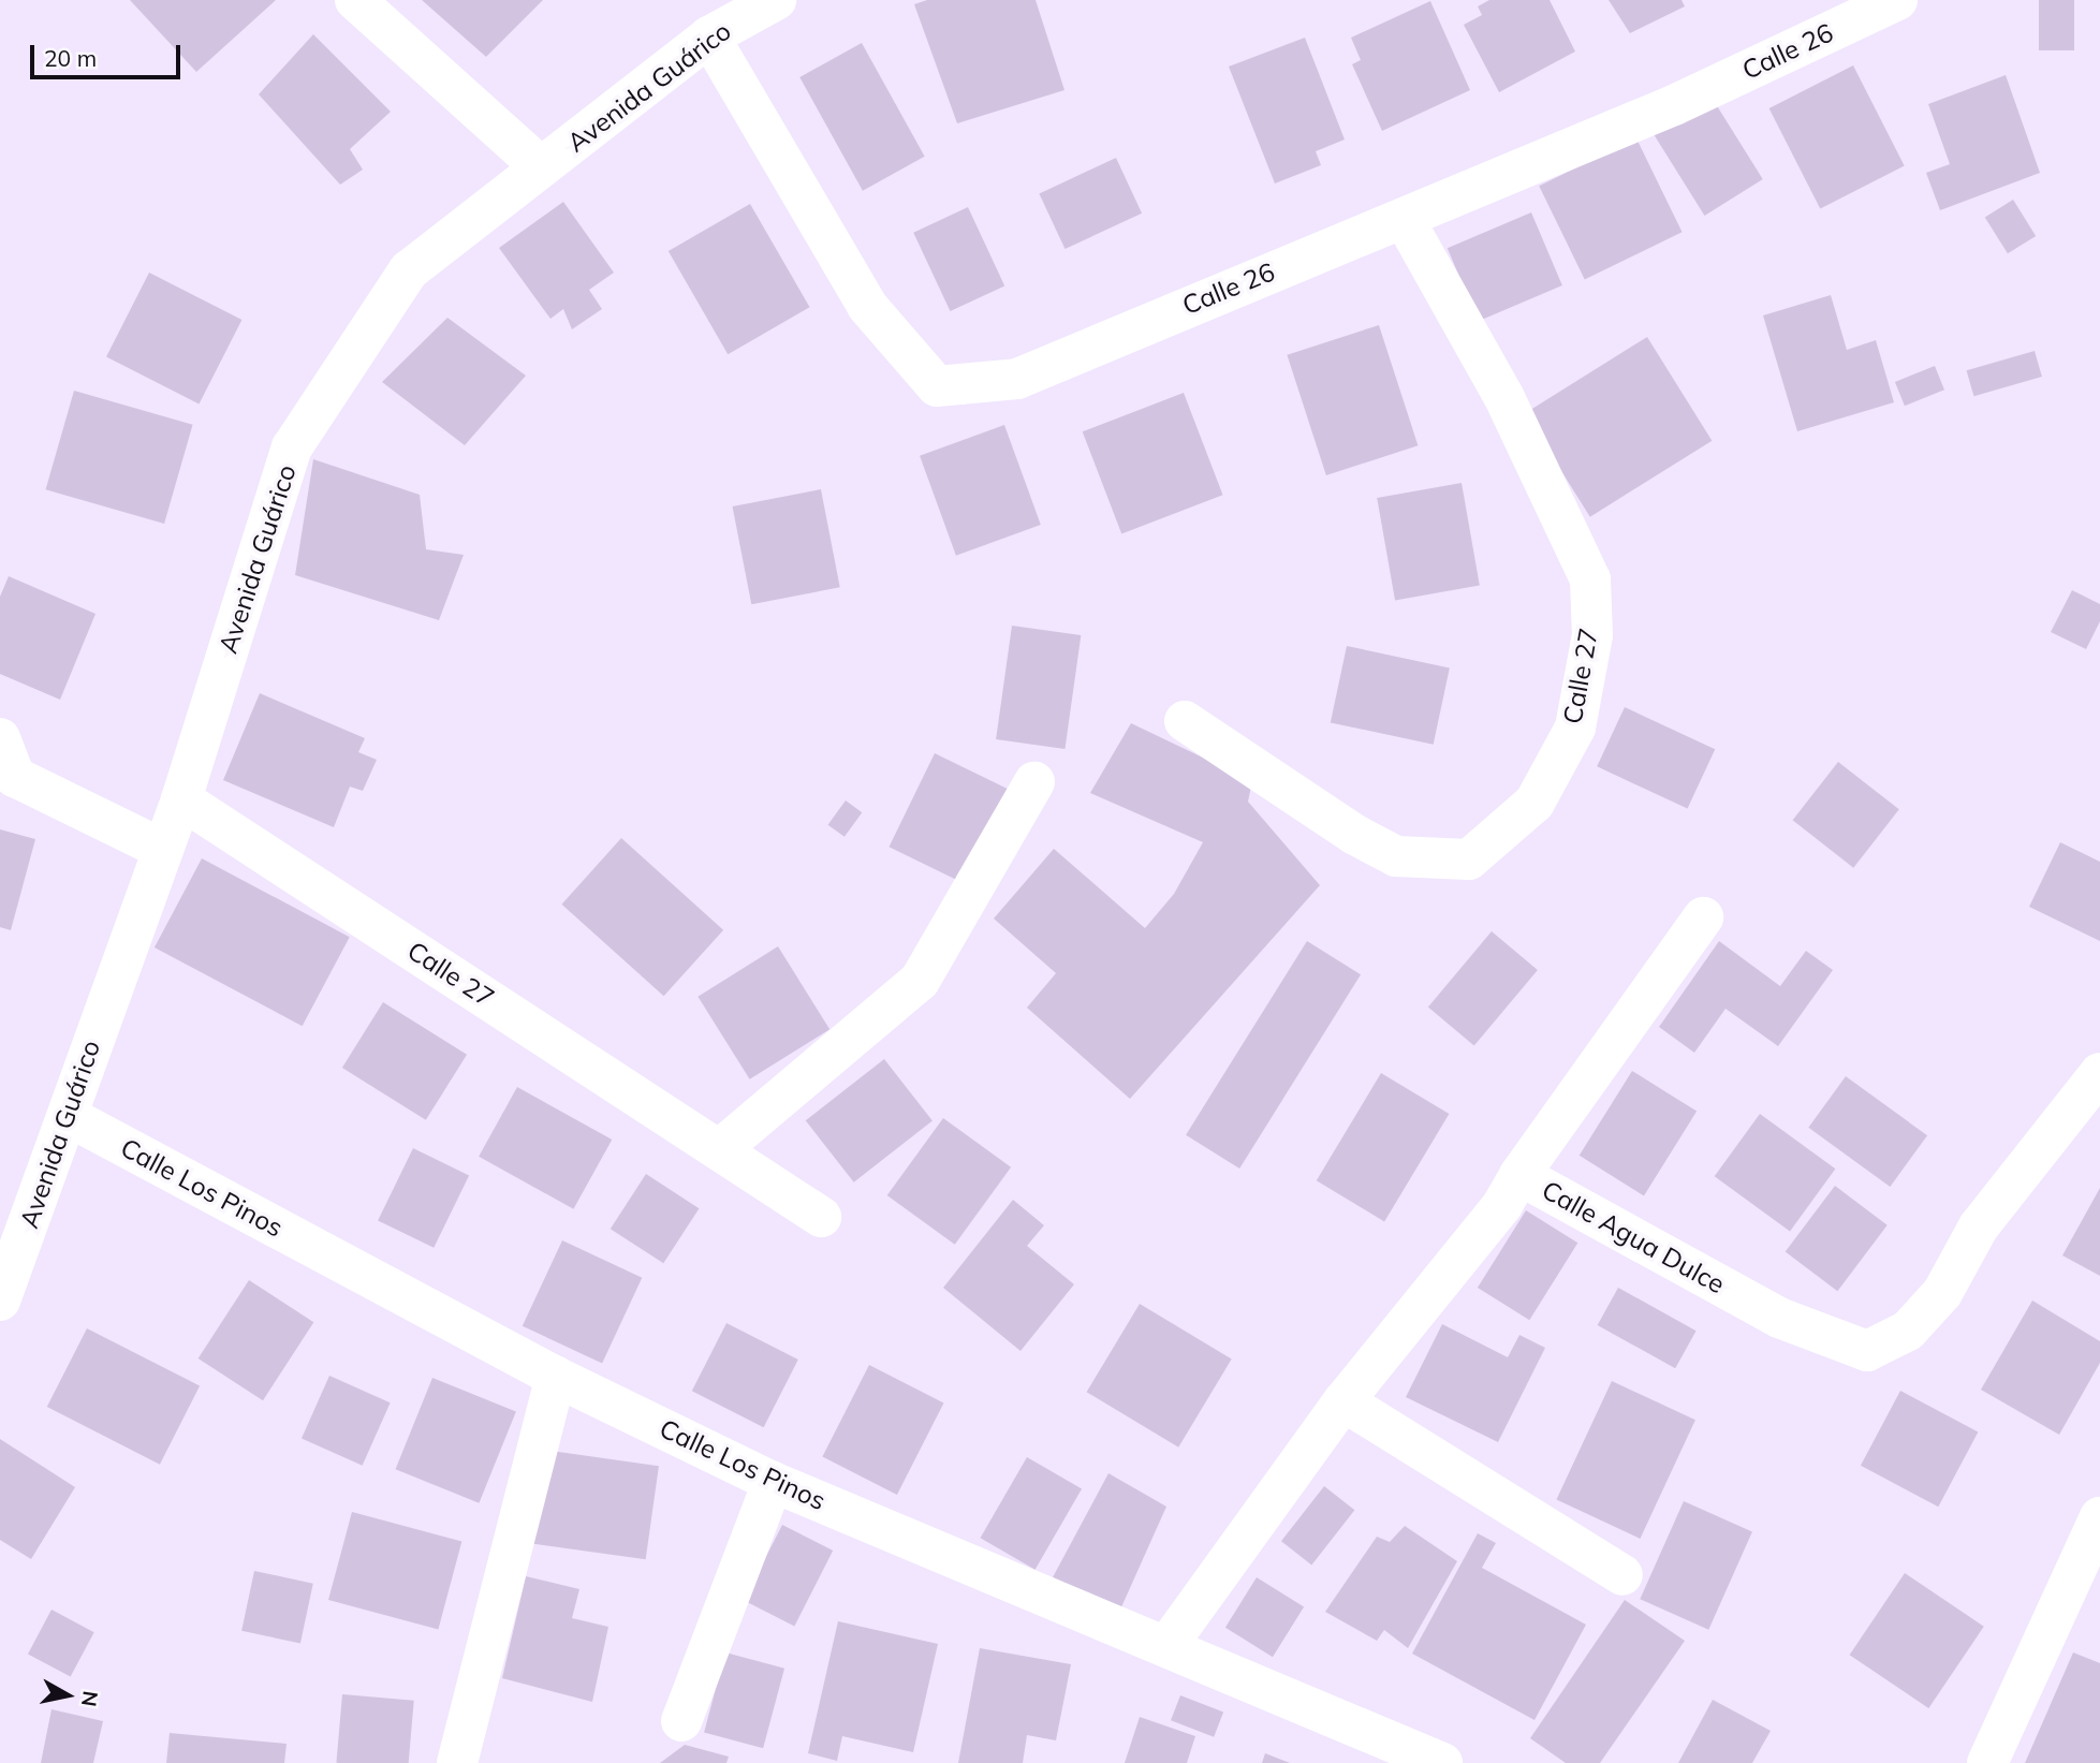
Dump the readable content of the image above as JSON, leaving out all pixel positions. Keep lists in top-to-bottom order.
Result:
{
  "streets": {
    "street": [
      "Calle 26",
      "Avenida Guárico",
      "Calle 27",
      "Calle Los Pinos",
      "Calle Agua Dulce"
    ]
  },
  "crossings": [
    ["Calle 26", "Avenida Guárico"],
    ["Calle 26", "Calle 27"],
    ["Avenida Guárico", "Calle 27"],
    ["Avenida Guárico", "Calle Los Pinos"],
    ["Calle Los Pinos", "Calle Agua Dulce"]
  ],
  "scale_bar": "20 m",
  "north": "right"
}
